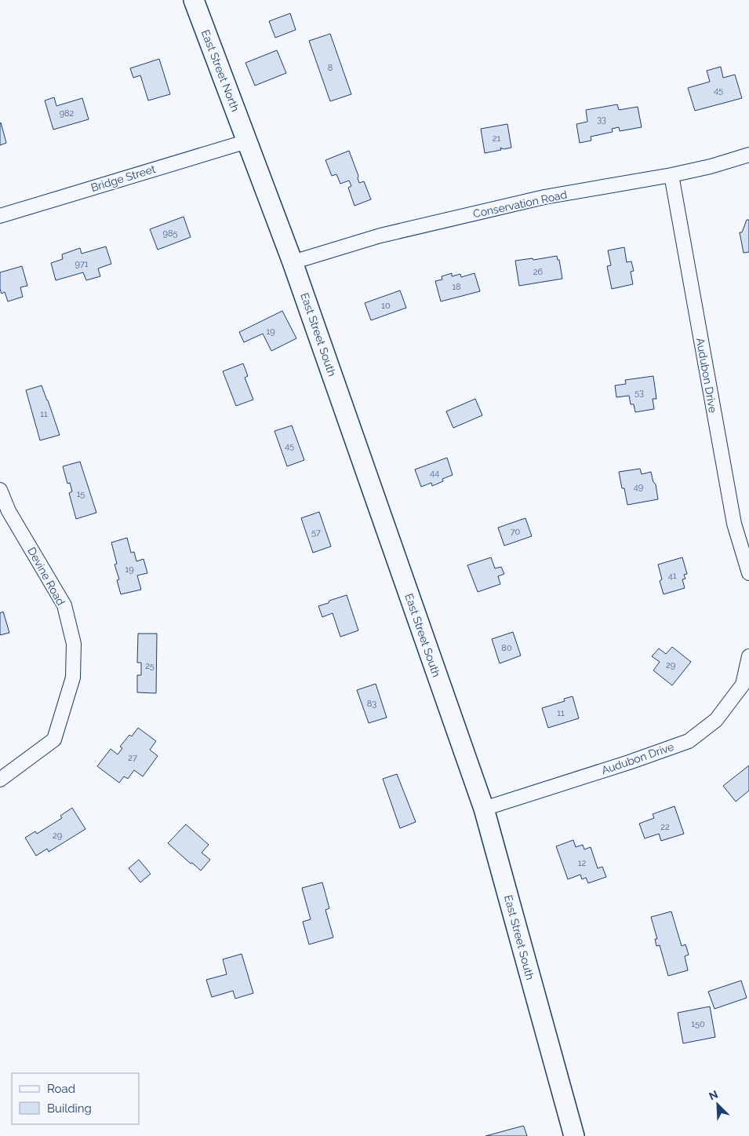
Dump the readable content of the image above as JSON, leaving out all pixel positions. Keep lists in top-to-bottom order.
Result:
{
  "streets": {
    "main road": ["East Street North", "East Street South"],
    "street": [
      "Bridge Street",
      "Conservation Road",
      "Audubon Drive",
      "Devine Road"
    ]
  },
  "crossings": [
    ["East Street North", "Bridge Street"],
    ["East Street North", "East Street South"],
    ["Bridge Street", "East Street South"],
    ["Conservation Road", "East Street South"],
    ["Conservation Road", "Audubon Drive"],
    ["East Street South", "Audubon Drive"]
  ],
  "house_numbers": [
    "8",
    "45",
    "982",
    "33",
    "21",
    "985",
    "971",
    "26",
    "18",
    "10",
    "19",
    "53",
    "11",
    "45",
    "44",
    "49",
    "15",
    "70",
    "57",
    "19",
    "41",
    "80",
    "29",
    "25",
    "83",
    "11",
    "27",
    "22",
    "29",
    "12",
    "150"
  ],
  "legend": ["Road", "Building"],
  "north": "top left"
}
